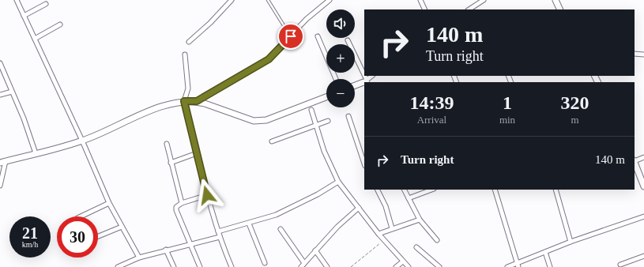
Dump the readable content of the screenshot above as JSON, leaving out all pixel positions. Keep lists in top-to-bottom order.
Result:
{
  "page": {
    "map_buttons": ["+", "−"],
    "turn": ["140 m", "Turn right"],
    "eta": [
      "14:39",
      "Arrival",
      "1",
      "min",
      "320",
      "m"
    ],
    "list": [
      {
        "name": "Turn right",
        "value": "140 m"
      }
    ],
    "speed": "21 km/h",
    "limit": "30"
  }
}
